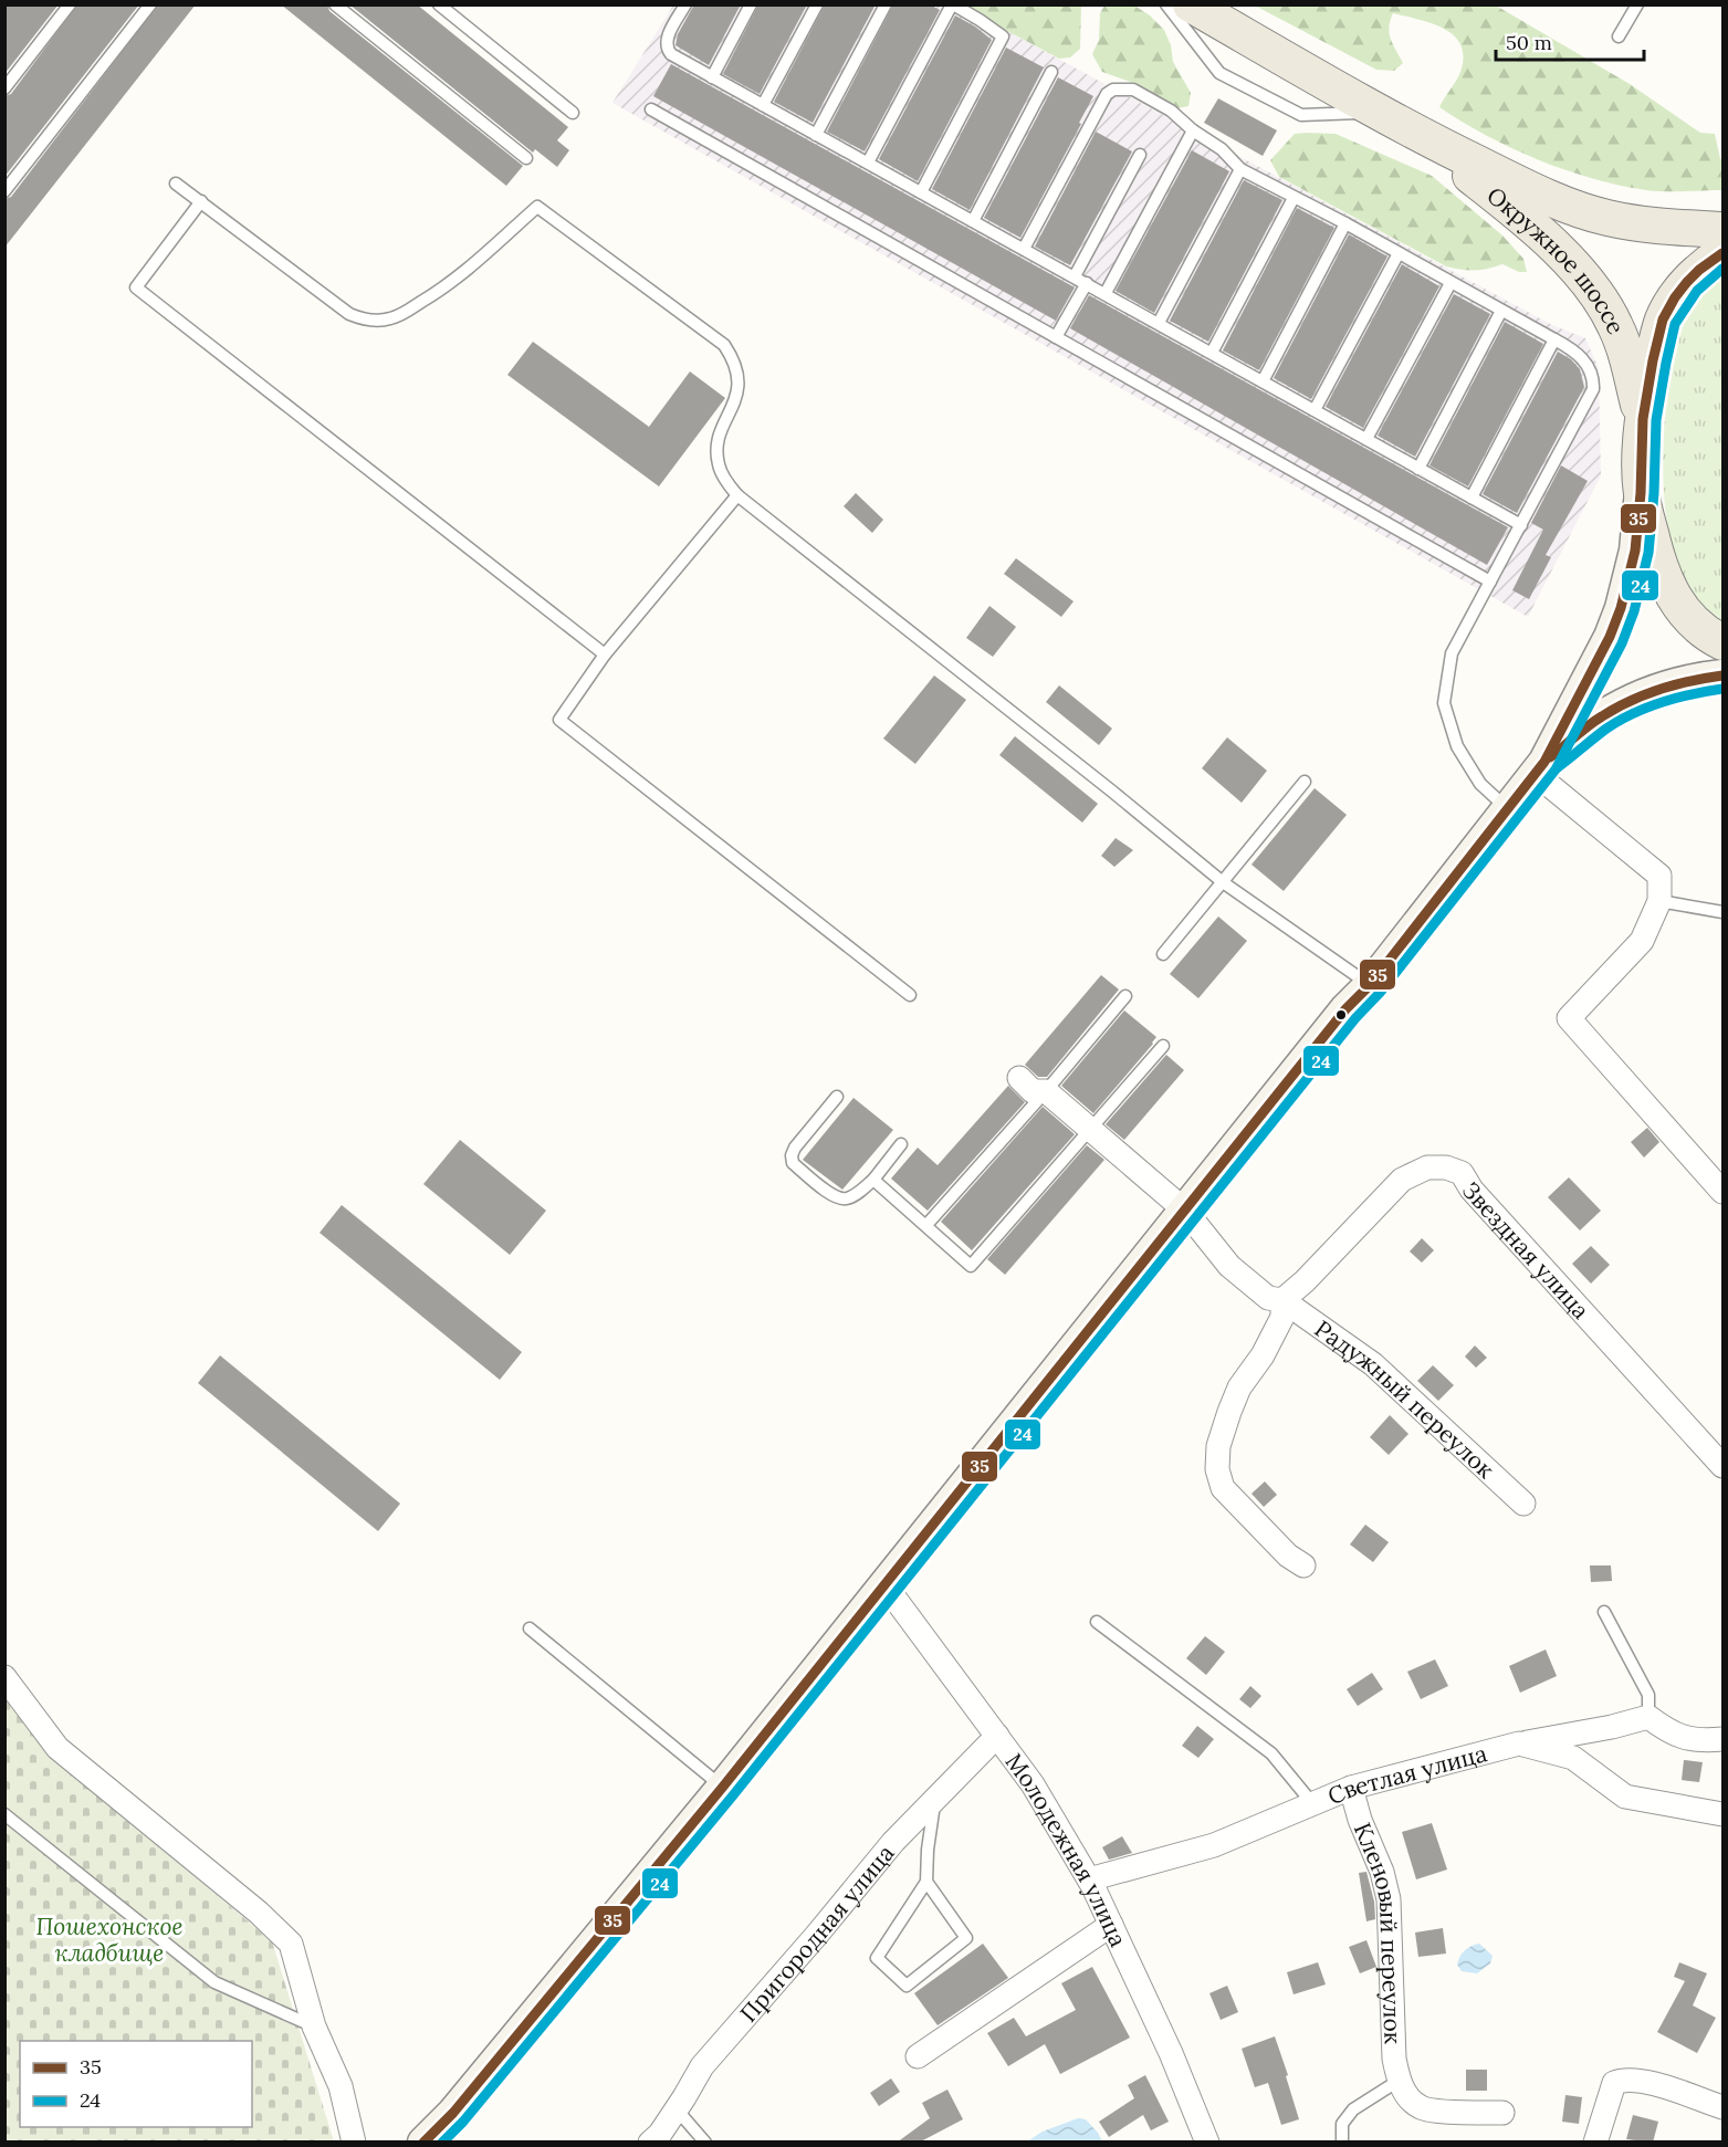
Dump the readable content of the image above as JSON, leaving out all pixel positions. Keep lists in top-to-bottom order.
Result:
{
  "streets": {
    "main road": ["Окружное шоссе"],
    "street": [
      "Звездная улица",
      "Радужный переулок",
      "Светлая улица",
      "Молодежная улица",
      "Пригородная улица",
      "Кленовый переулок"
    ]
  },
  "crossings": [
    ["Звездная улица", "Радужный переулок"],
    ["Светлая улица", "Молодежная улица"],
    ["Светлая улица", "Кленовый переулок"],
    ["Молодежная улица", "Пригородная улица"]
  ],
  "parks": ["Пошехонское кладбище"],
  "lines": ["transit line 35", "transit line 24"],
  "legend": ["35", "24"],
  "scale_bar": "50 m"
}
